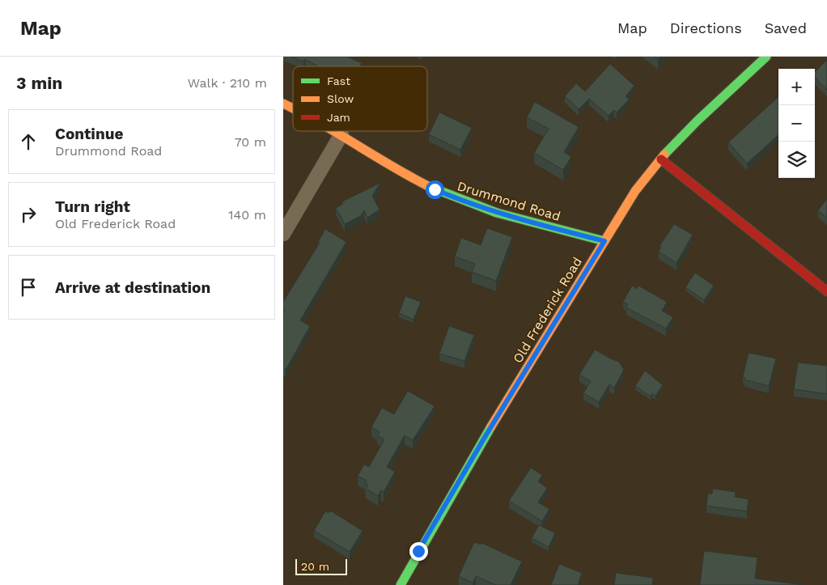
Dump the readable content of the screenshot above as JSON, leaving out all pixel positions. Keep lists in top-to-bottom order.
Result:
{
  "streets": {
    "street": ["Drummond Road", "Old Frederick Road"]
  },
  "crossings": [
    ["Drummond Road", "Old Frederick Road"]
  ],
  "legend": ["Fast", "Slow", "Jam"],
  "scale_bar": "20 m",
  "page": {
    "header": "Map",
    "nav": ["Map", "Directions", "Saved"],
    "heading": ["3 min", "Walk · 210 m"],
    "map_buttons": ["+", "−"],
    "list": [
      ["Continue", "Drummond Road", "70 m"],
      ["Turn right", "Old Frederick Road", "140 m"],
      "Arrive at destination"
    ],
    "scale": "20 m"
  }
}
